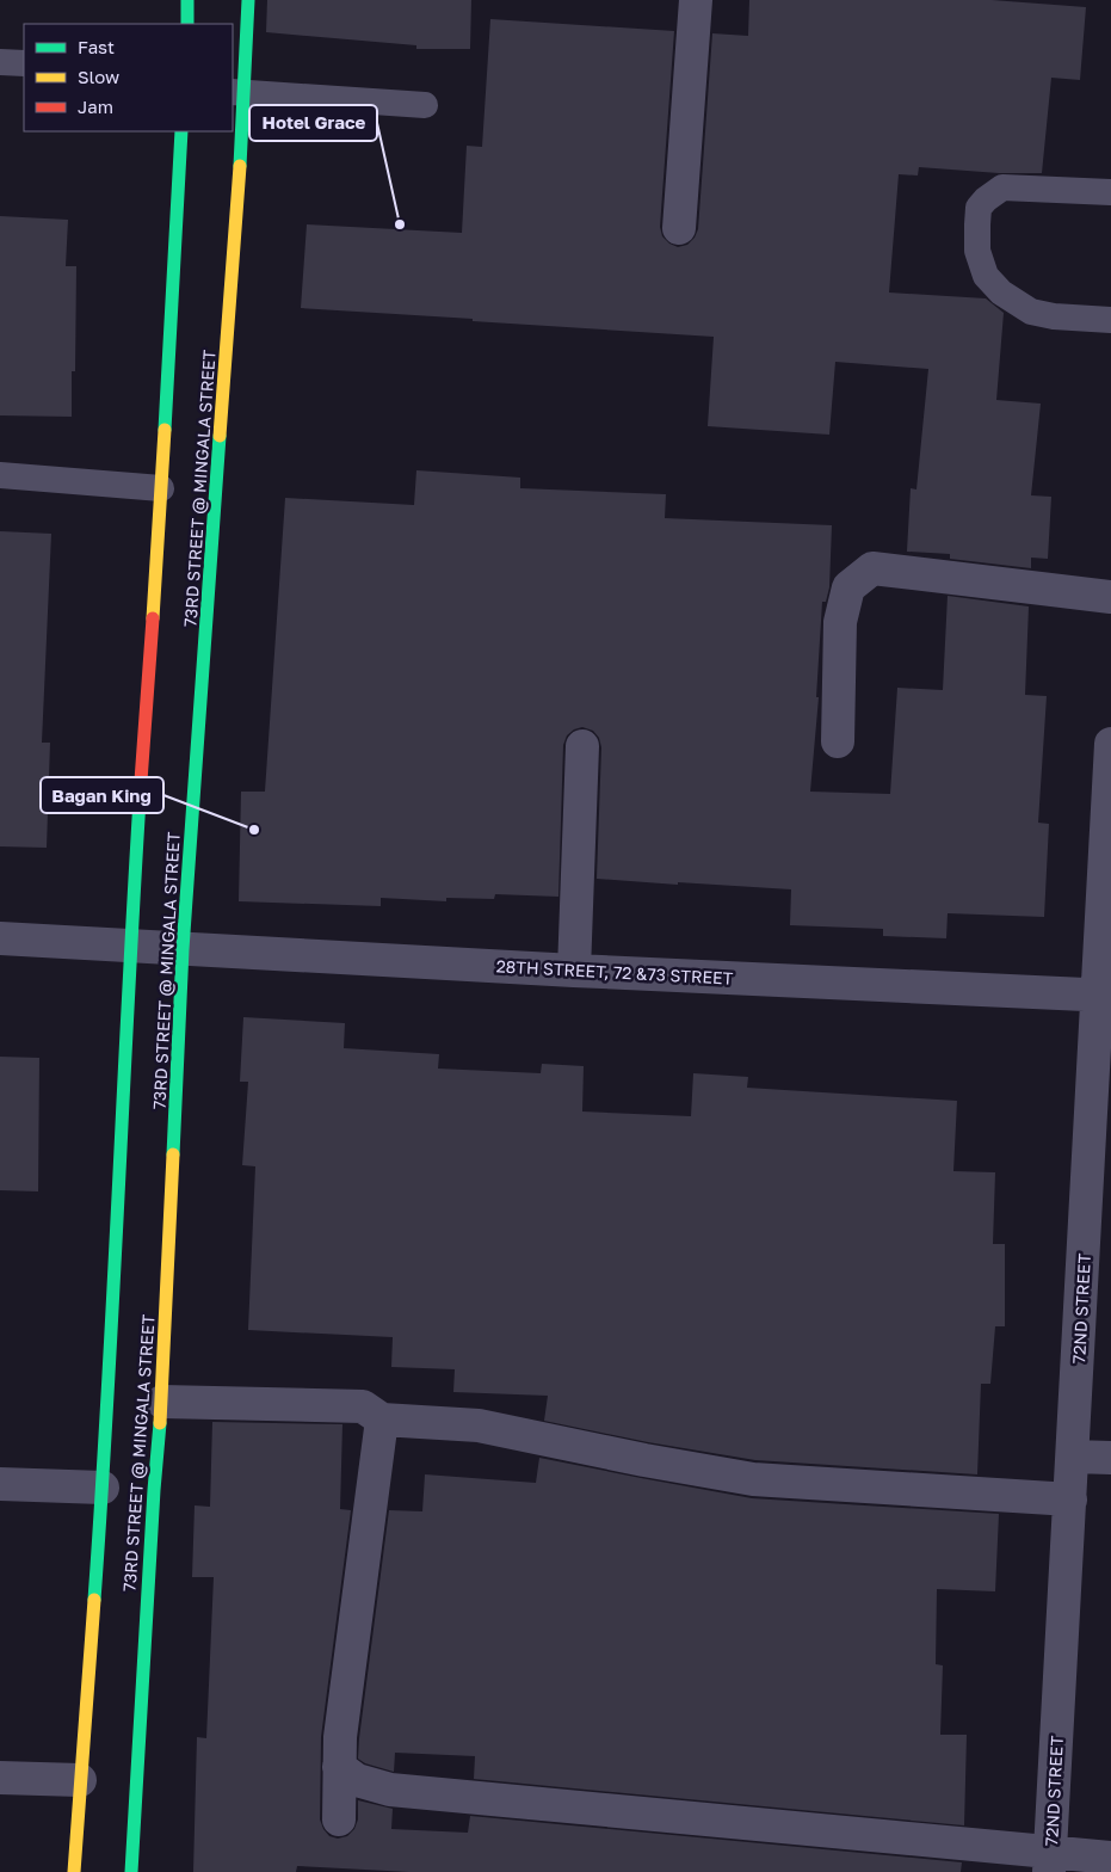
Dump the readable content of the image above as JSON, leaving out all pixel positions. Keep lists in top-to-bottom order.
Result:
{
  "streets": {
    "main road": ["73RD STREET @ MINGALA STREET"],
    "street": ["28TH STREET, 72 &73 STREET", "72ND STREET"]
  },
  "crossings": [
    ["73RD STREET @ MINGALA STREET", "28TH STREET, 72 &73 STREET"],
    ["28TH STREET, 72 &73 STREET", "72ND STREET"]
  ],
  "places": ["Hotel Grace", "Bagan King"],
  "legend": ["Fast", "Slow", "Jam"]
}
